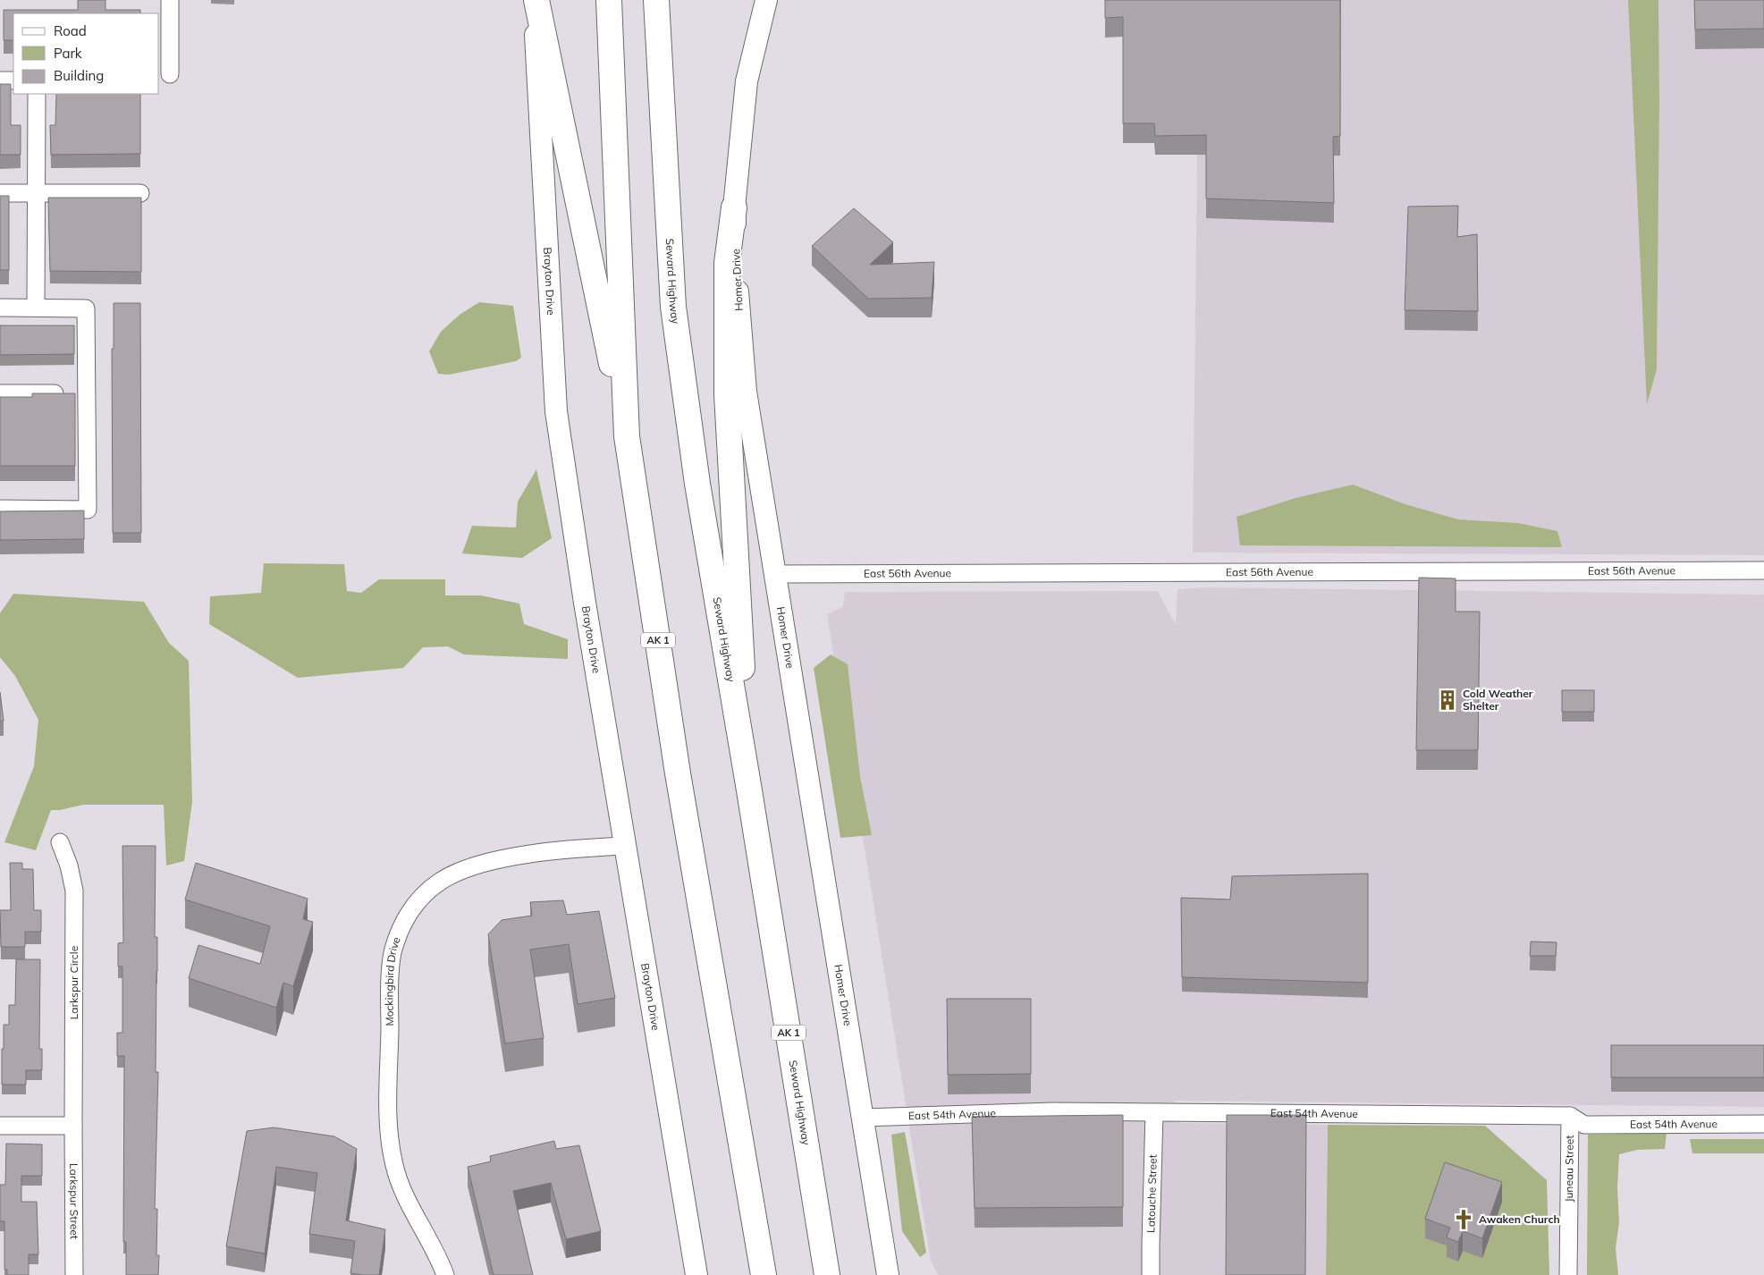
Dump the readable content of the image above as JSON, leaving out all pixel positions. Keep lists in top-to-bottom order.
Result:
{
  "streets": {
    "highway": ["Seward Highway", "AK 1"],
    "main road": ["Homer Drive", "Brayton Drive"],
    "street": [
      "East 56th Avenue",
      "Mockingbird Drive",
      "Larkspur Circle",
      "East 54th Avenue",
      "Juneau Street",
      "Latouche Street",
      "Larkspur Street"
    ]
  },
  "crossings": [
    ["Homer Drive", "East 56th Avenue"],
    ["Homer Drive", "East 54th Avenue"],
    ["Brayton Drive", "Mockingbird Drive"],
    ["Larkspur Circle", "Larkspur Street"],
    ["East 54th Avenue", "Juneau Street"],
    ["East 54th Avenue", "Latouche Street"]
  ],
  "places": {
    "building": ["Cold Weather Shelter"],
    "church": ["Awaken Church"]
  },
  "legend": ["Road", "Park", "Building"]
}
